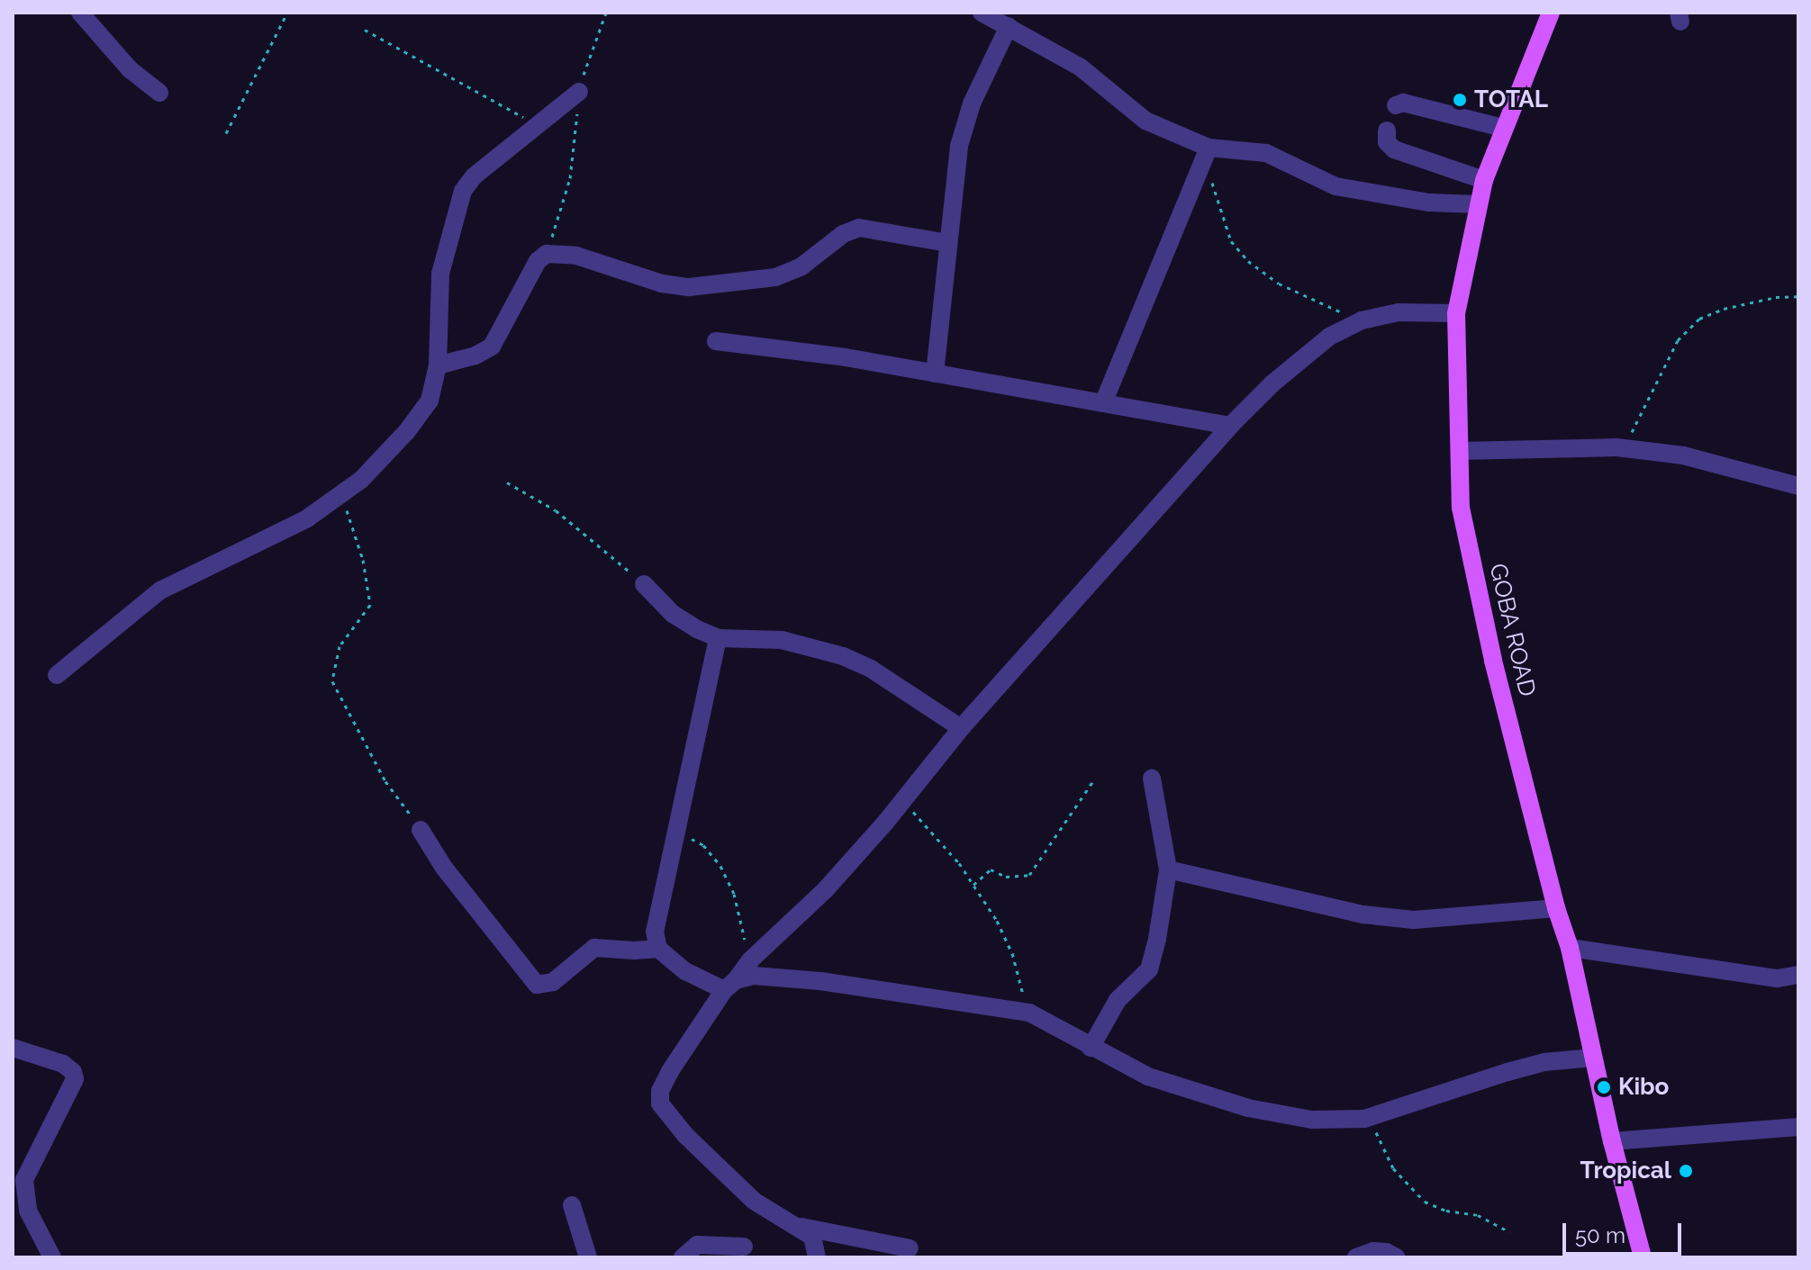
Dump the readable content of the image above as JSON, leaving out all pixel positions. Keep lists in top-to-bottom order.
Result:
{
  "streets": {
    "main road": ["GOBA ROAD"]
  },
  "places": ["TOTAL", "Kibo", "Tropical"],
  "scale_bar": "50 m"
}
